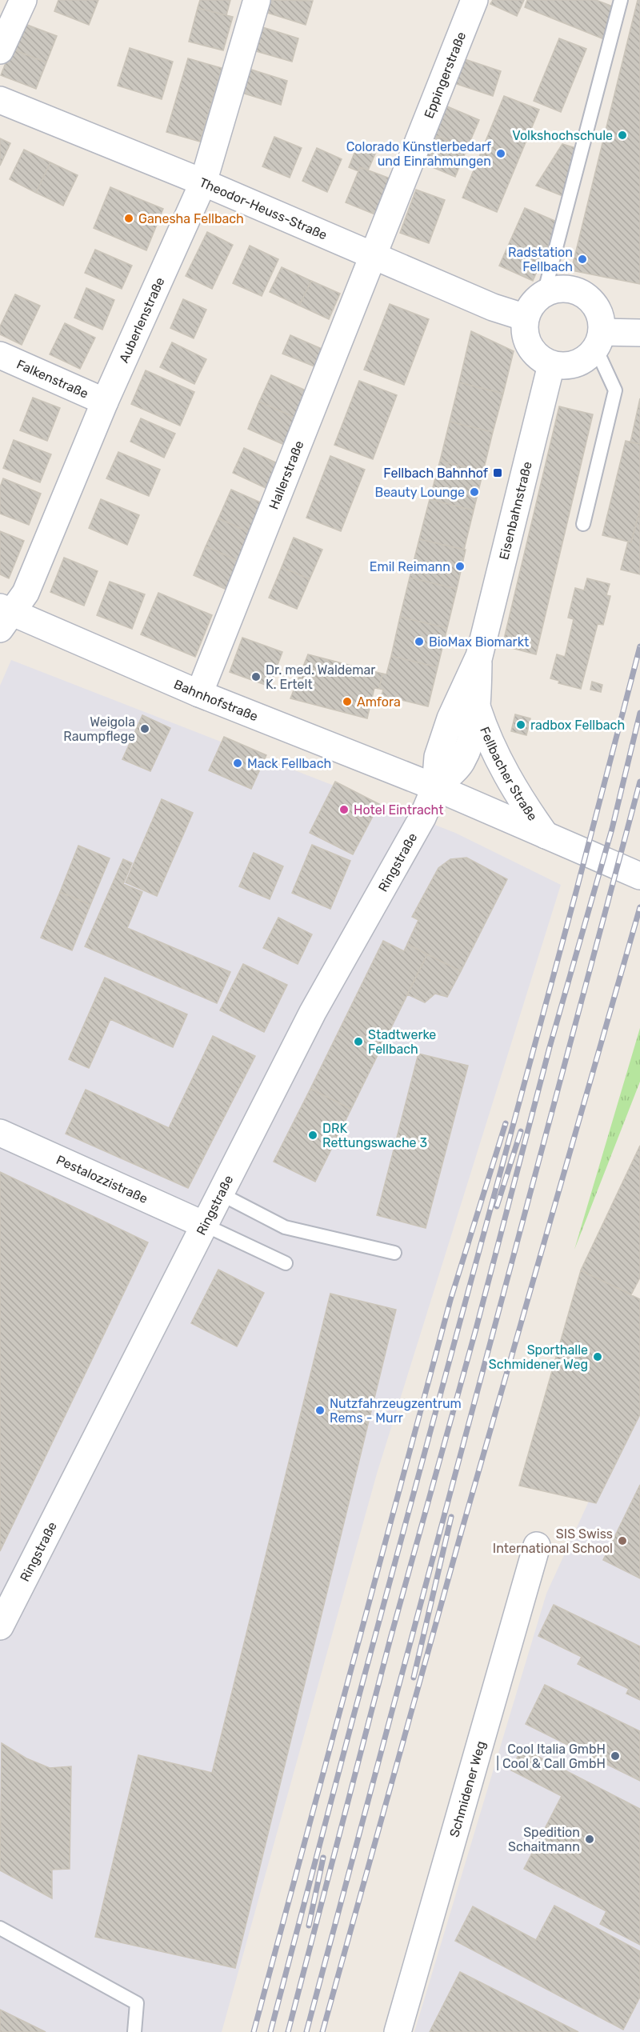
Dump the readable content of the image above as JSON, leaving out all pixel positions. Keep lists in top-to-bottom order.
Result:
{
  "streets": {
    "street": [
      "Eppingerstraße",
      "Theodor-Heuss-Straße",
      "Auberlenstraße",
      "Falkenstraße",
      "Hallerstraße",
      "Eisenbahnstraße",
      "Bahnhofstraße",
      "Fellbacher Straße",
      "Ringstraße",
      "Pestalozzistraße",
      "Schmidener Weg"
    ]
  },
  "crossings": [
    ["Eppingerstraße", "Theodor-Heuss-Straße"],
    ["Eppingerstraße", "Hallerstraße"],
    ["Theodor-Heuss-Straße", "Auberlenstraße"],
    ["Theodor-Heuss-Straße", "Hallerstraße"],
    ["Theodor-Heuss-Straße", "Eisenbahnstraße"],
    ["Auberlenstraße", "Falkenstraße"],
    ["Auberlenstraße", "Bahnhofstraße"],
    ["Hallerstraße", "Bahnhofstraße"],
    ["Eisenbahnstraße", "Bahnhofstraße"],
    ["Eisenbahnstraße", "Fellbacher Straße"],
    ["Eisenbahnstraße", "Ringstraße"],
    ["Bahnhofstraße", "Fellbacher Straße"],
    ["Bahnhofstraße", "Ringstraße"],
    ["Fellbacher Straße", "Ringstraße"],
    ["Ringstraße", "Pestalozzistraße"]
  ],
  "places": {
    "other": [
      "Volkshochschule",
      "Colorado Künstlerbedarf und Einrahmungen",
      "Ganesha Fellbach",
      "Radstation Fellbach",
      "Beauty Lounge",
      "Emil Reimann",
      "BioMax Biomarkt",
      "Dr. med. Waldemar K. Ertelt",
      "Amfora",
      "radbox Fellbach",
      "Weigola Raumpflege",
      "Mack Fellbach",
      "Hotel Eintracht",
      "Stadtwerke Fellbach",
      "DRK Rettungswache 3",
      "Sporthalle Schmidener Weg",
      "Nutzfahrzeugzentrum Rems - Murr",
      "SIS Swiss International School",
      "Cool Italia GmbH | Cool & Call GmbH",
      "Spedition Schaitmann"
    ],
    "transit": ["Fellbach Bahnhof"]
  }
}
